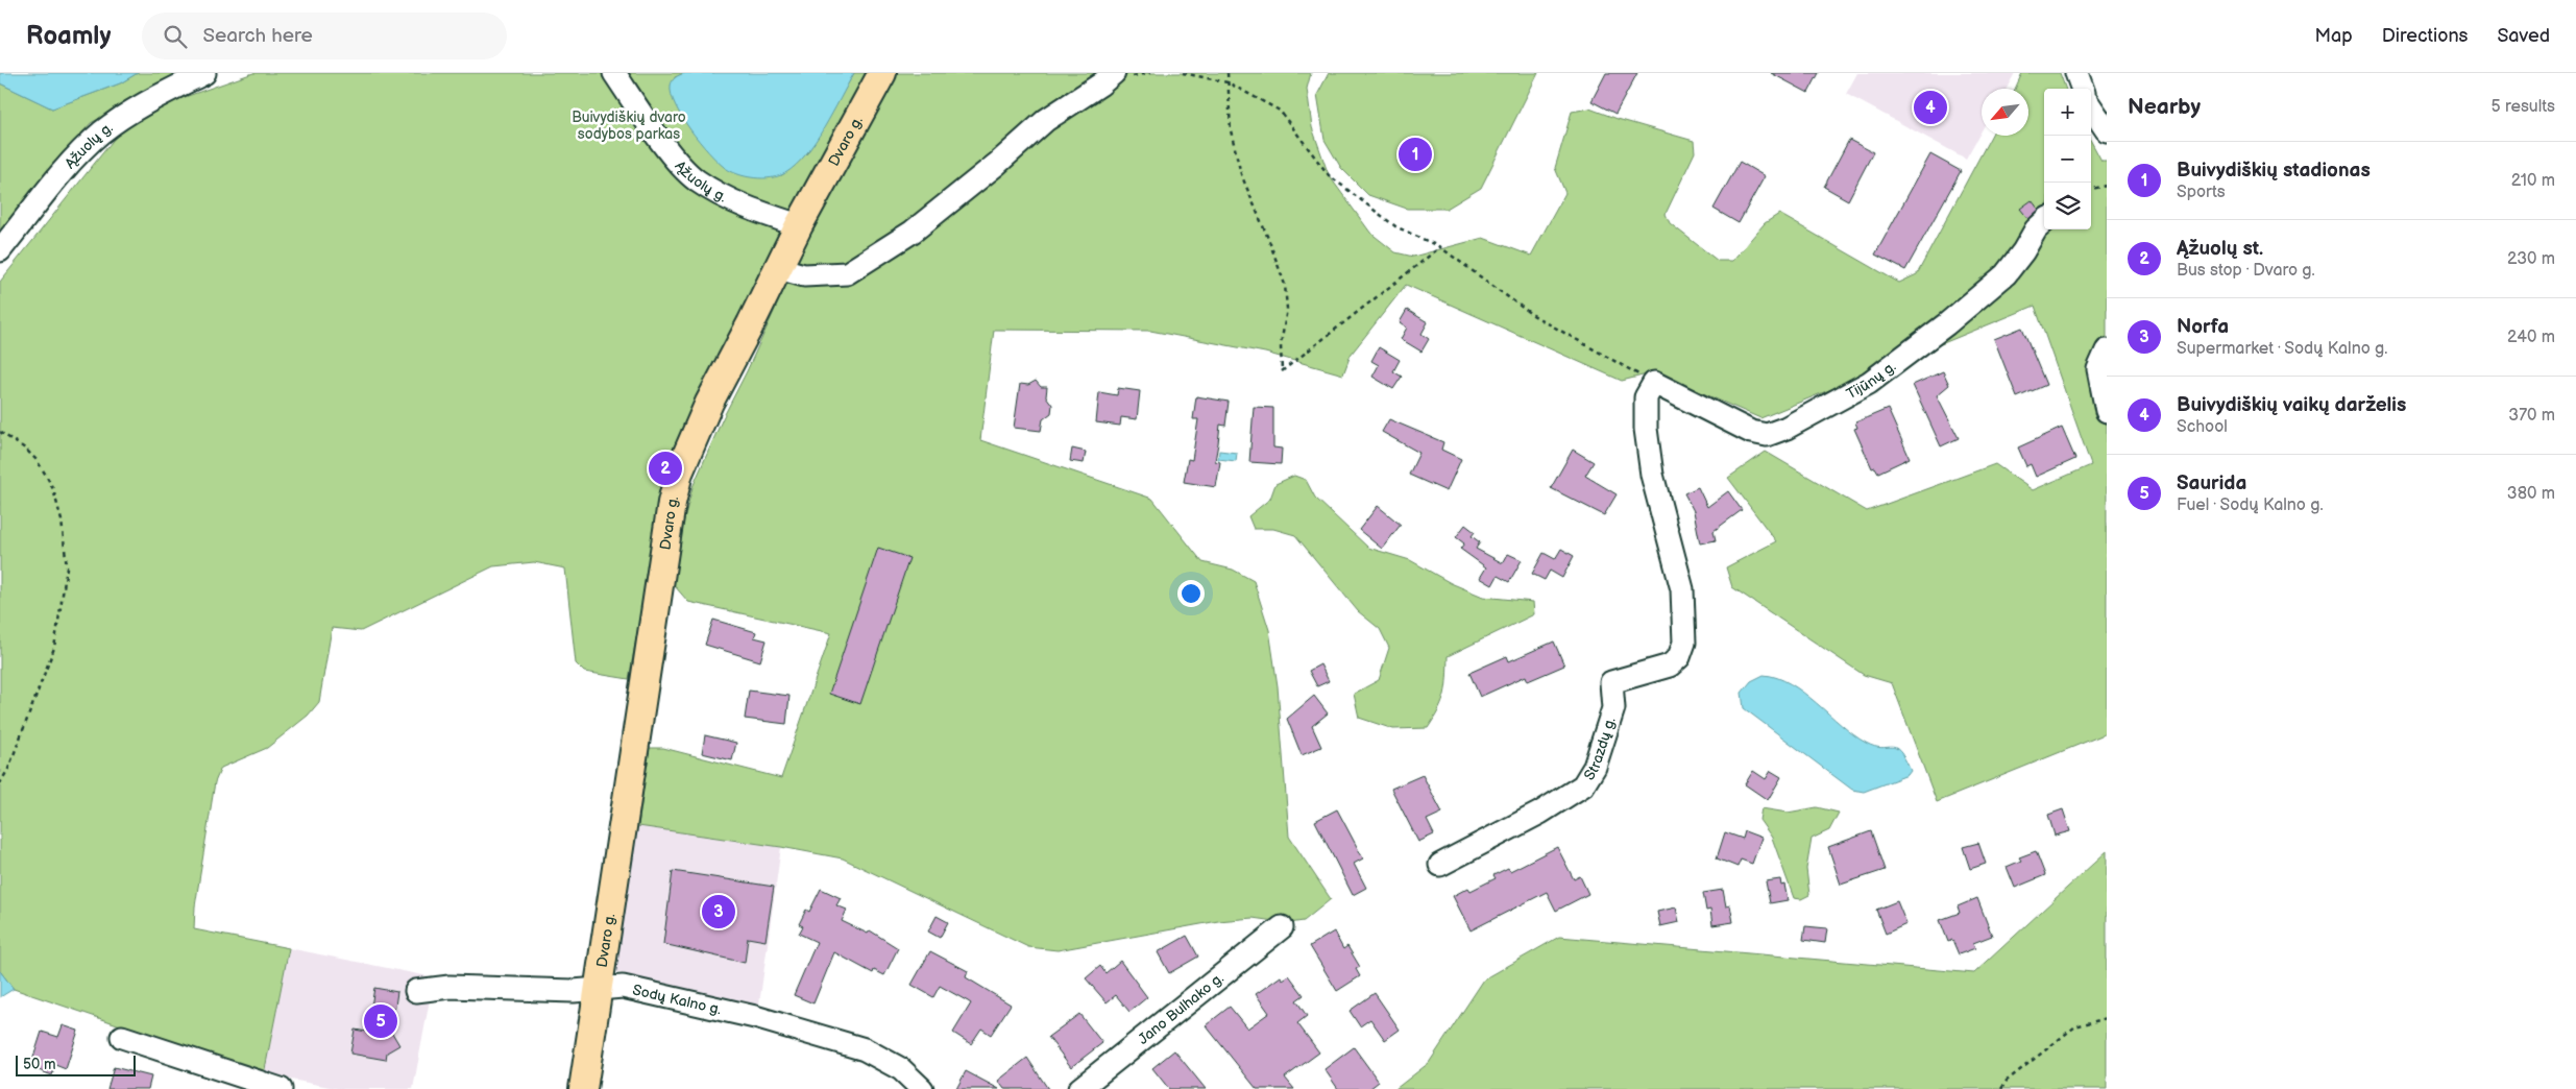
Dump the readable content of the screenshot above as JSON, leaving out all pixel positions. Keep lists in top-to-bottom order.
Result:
{
  "streets": {
    "main road": ["Dvaro g."],
    "street": [
      "Ąžuolų g.",
      "Tijūnų g.",
      "Strazdų g.",
      "Sodų Kalno g.",
      "Jano Bulhako g."
    ]
  },
  "crossings": [
    ["Dvaro g.", "Ąžuolų g."],
    ["Dvaro g.", "Sodų Kalno g."],
    ["Tijūnų g.", "Strazdų g."]
  ],
  "parks": ["Buivydiškių dvaro sodybos parkas"],
  "scale_bar": "50 m",
  "north": "bottom left",
  "page": {
    "header": "Roamly",
    "search": "Search here",
    "nav": ["Map", "Directions", "Saved"],
    "heading": ["Nearby", "5 results"],
    "map_buttons": ["+", "−"],
    "pins": [
      "4",
      "1",
      "2",
      "3",
      "5"
    ],
    "list": [
      {
        "mark": "1",
        "name": "Buivydiškių stadionas",
        "note": "Sports",
        "value": "210 m"
      },
      {
        "mark": "2",
        "name": "Ąžuolų st.",
        "note": "Bus stop · Dvaro g.",
        "value": "230 m"
      },
      {
        "mark": "3",
        "name": "Norfa",
        "note": "Supermarket · Sodų Kalno g.",
        "value": "240 m"
      },
      {
        "mark": "4",
        "name": "Buivydiškių vaikų darželis",
        "note": "School",
        "value": "370 m"
      },
      {
        "mark": "5",
        "name": "Saurida",
        "note": "Fuel · Sodų Kalno g.",
        "value": "380 m"
      }
    ],
    "scale": "50 m"
  }
}
